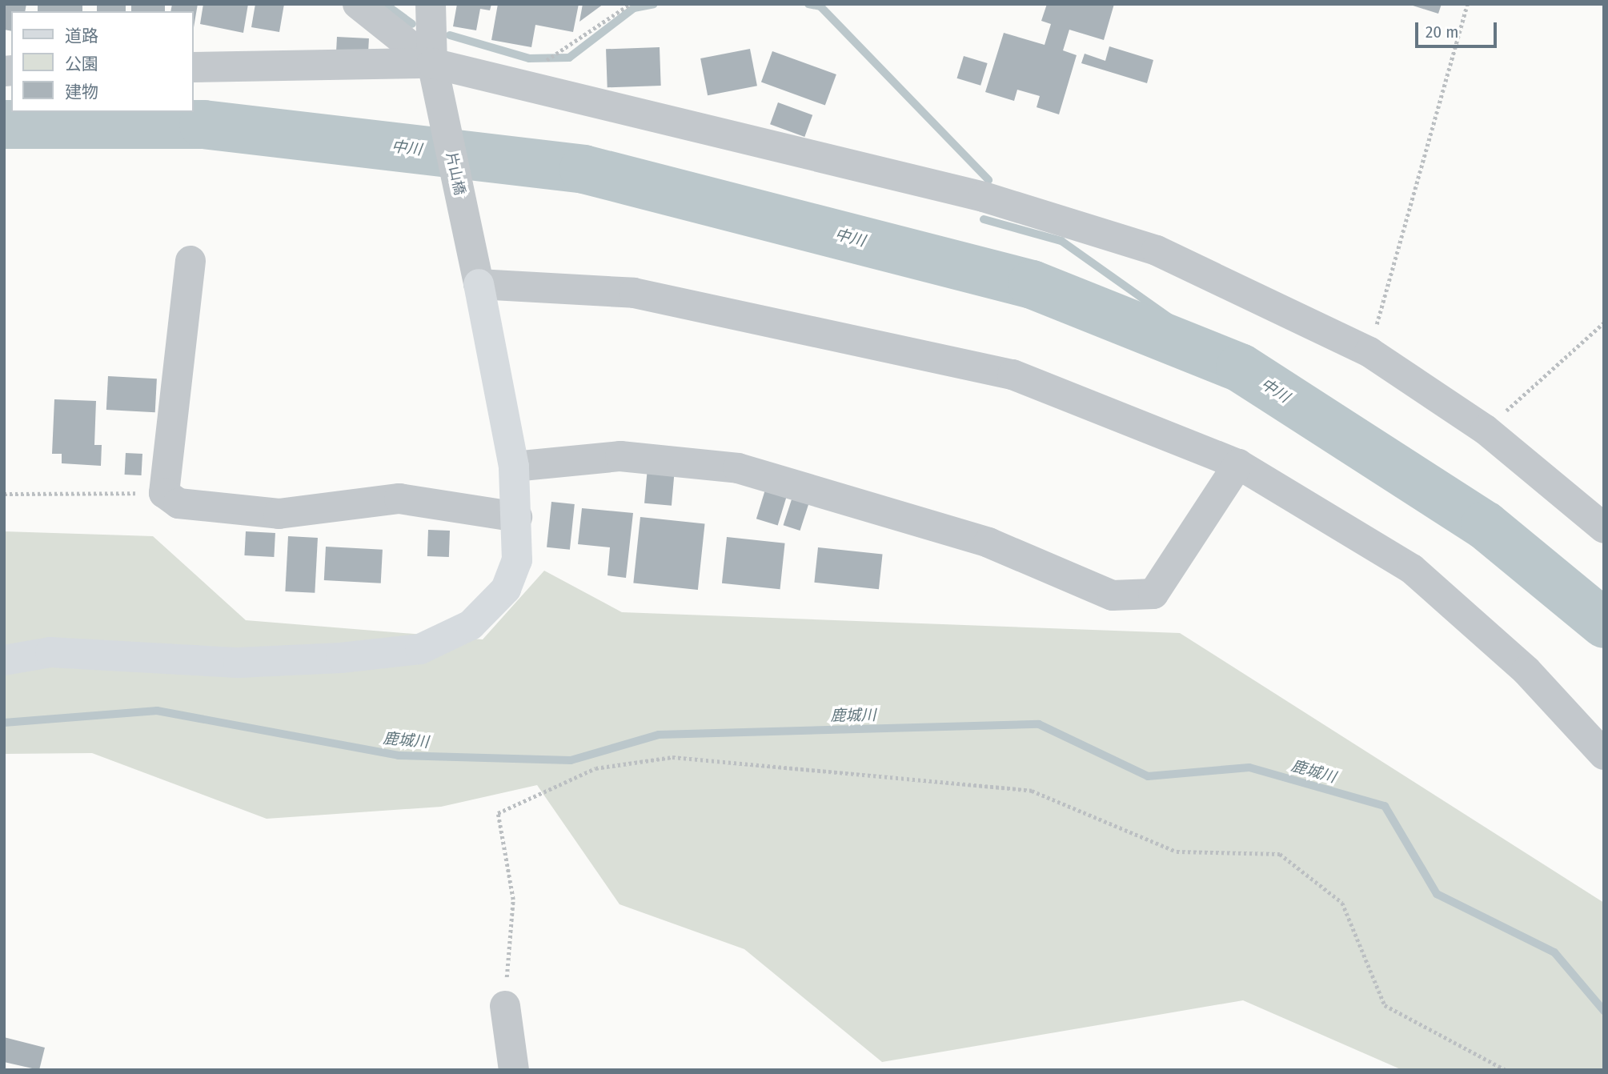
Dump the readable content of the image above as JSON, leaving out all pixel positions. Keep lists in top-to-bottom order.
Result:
{
  "streets": {
    "street": ["片山橋"]
  },
  "water": ["中川", "鹿城川"],
  "legend": ["道路", "公園", "建物"],
  "scale_bar": "20 m"
}
